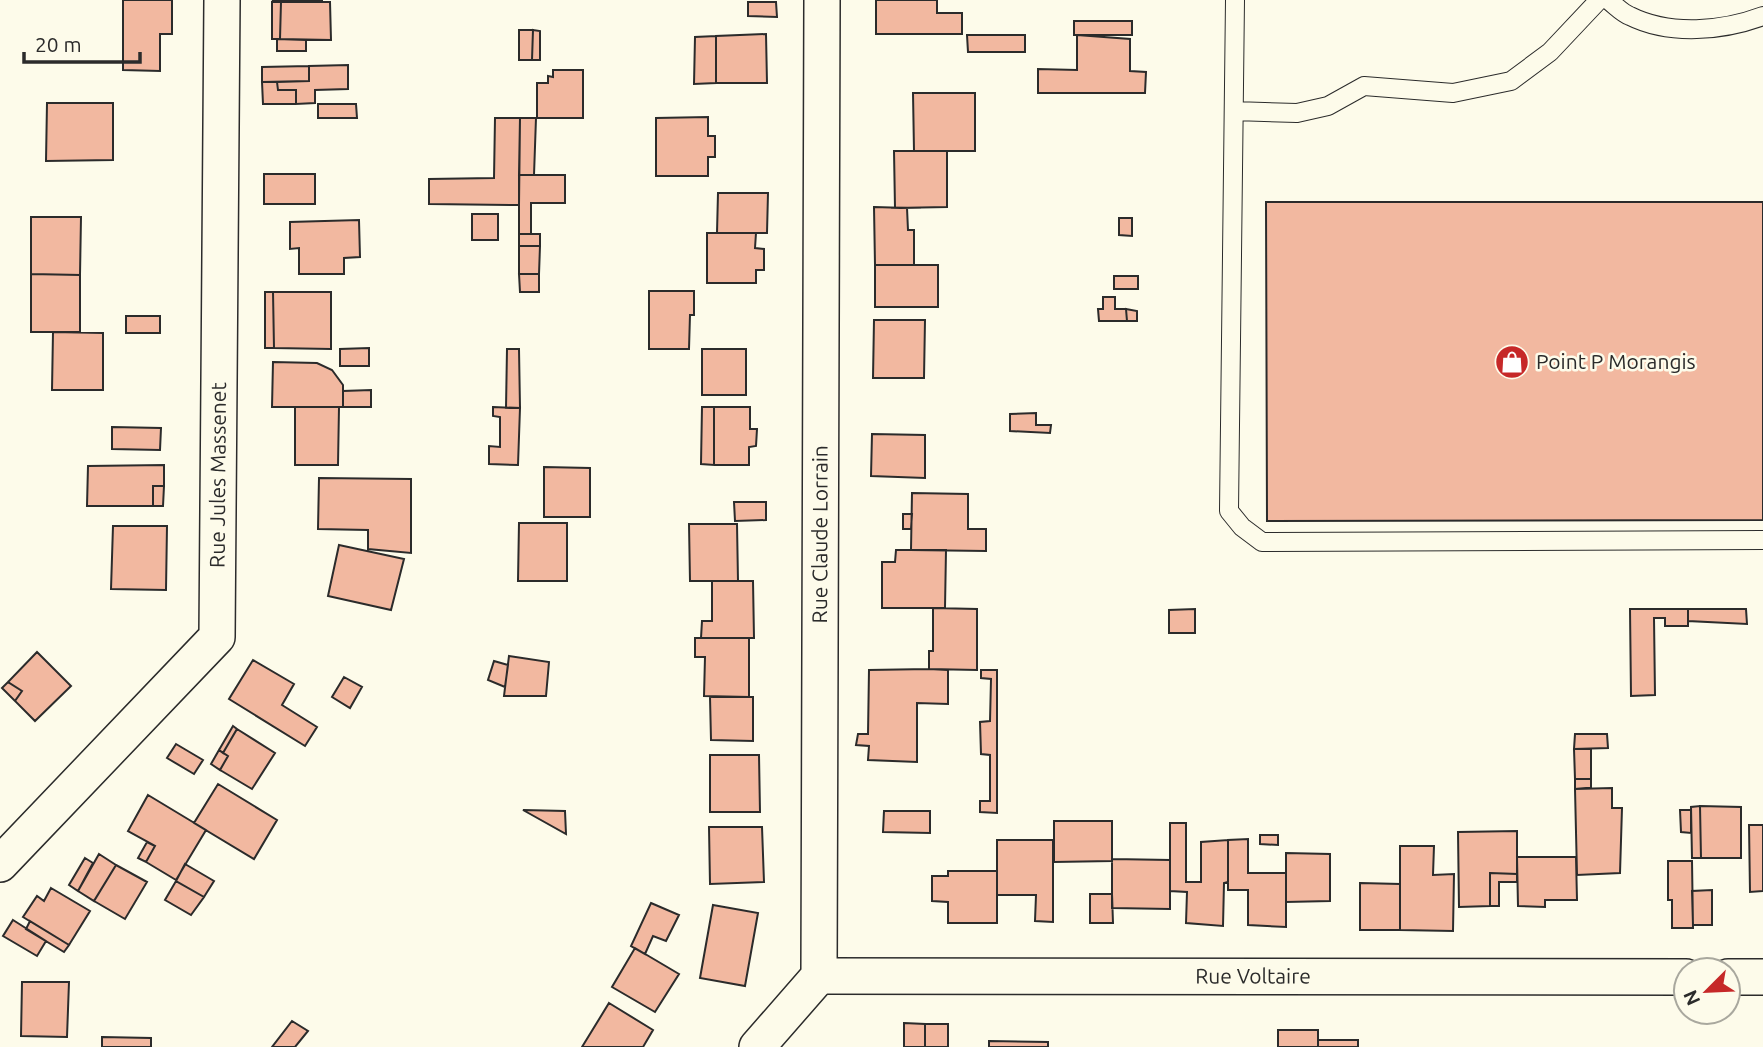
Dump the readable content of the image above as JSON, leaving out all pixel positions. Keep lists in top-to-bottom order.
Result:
{
  "streets": {
    "street": ["Rue Jules Massenet", "Rue Claude Lorrain", "Rue Voltaire"]
  },
  "crossings": [
    ["Rue Claude Lorrain", "Rue Voltaire"]
  ],
  "places": {
    "shop": ["Point P Morangis"]
  },
  "scale_bar": "20 m",
  "north": "bottom left"
}
